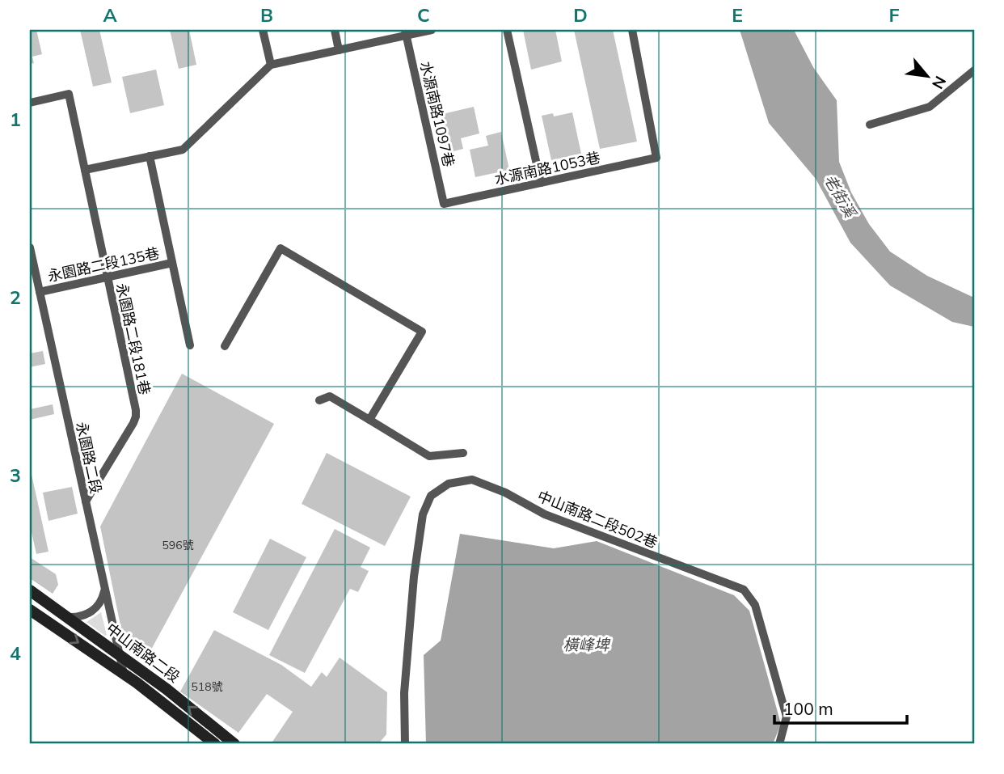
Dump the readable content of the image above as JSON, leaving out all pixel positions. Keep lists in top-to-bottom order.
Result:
{
  "streets": {
    "main road": ["中山南路二段"],
    "street": [
      "水源南路1097巷",
      "水源南路1053巷",
      "永園路二段135巷",
      "永園路二段181巷",
      "永園路二段",
      "中山南路二段502巷"
    ]
  },
  "crossings": [
    ["水源南路1097巷", "水源南路1053巷"],
    ["永園路二段135巷", "永園路二段181巷"],
    ["永園路二段135巷", "永園路二段"],
    ["永園路二段181巷", "永園路二段"],
    ["永園路二段", "中山南路二段"]
  ],
  "water": ["老街溪", "橫峰埤"],
  "house_numbers": ["596號", "518號"],
  "scale_bar": "100 m",
  "north": "bottom right",
  "grid": {
    "columns": [
      "A",
      "B",
      "C",
      "D",
      "E",
      "F"
    ],
    "rows": [
      "1",
      "2",
      "3",
      "4"
    ]
  }
}
